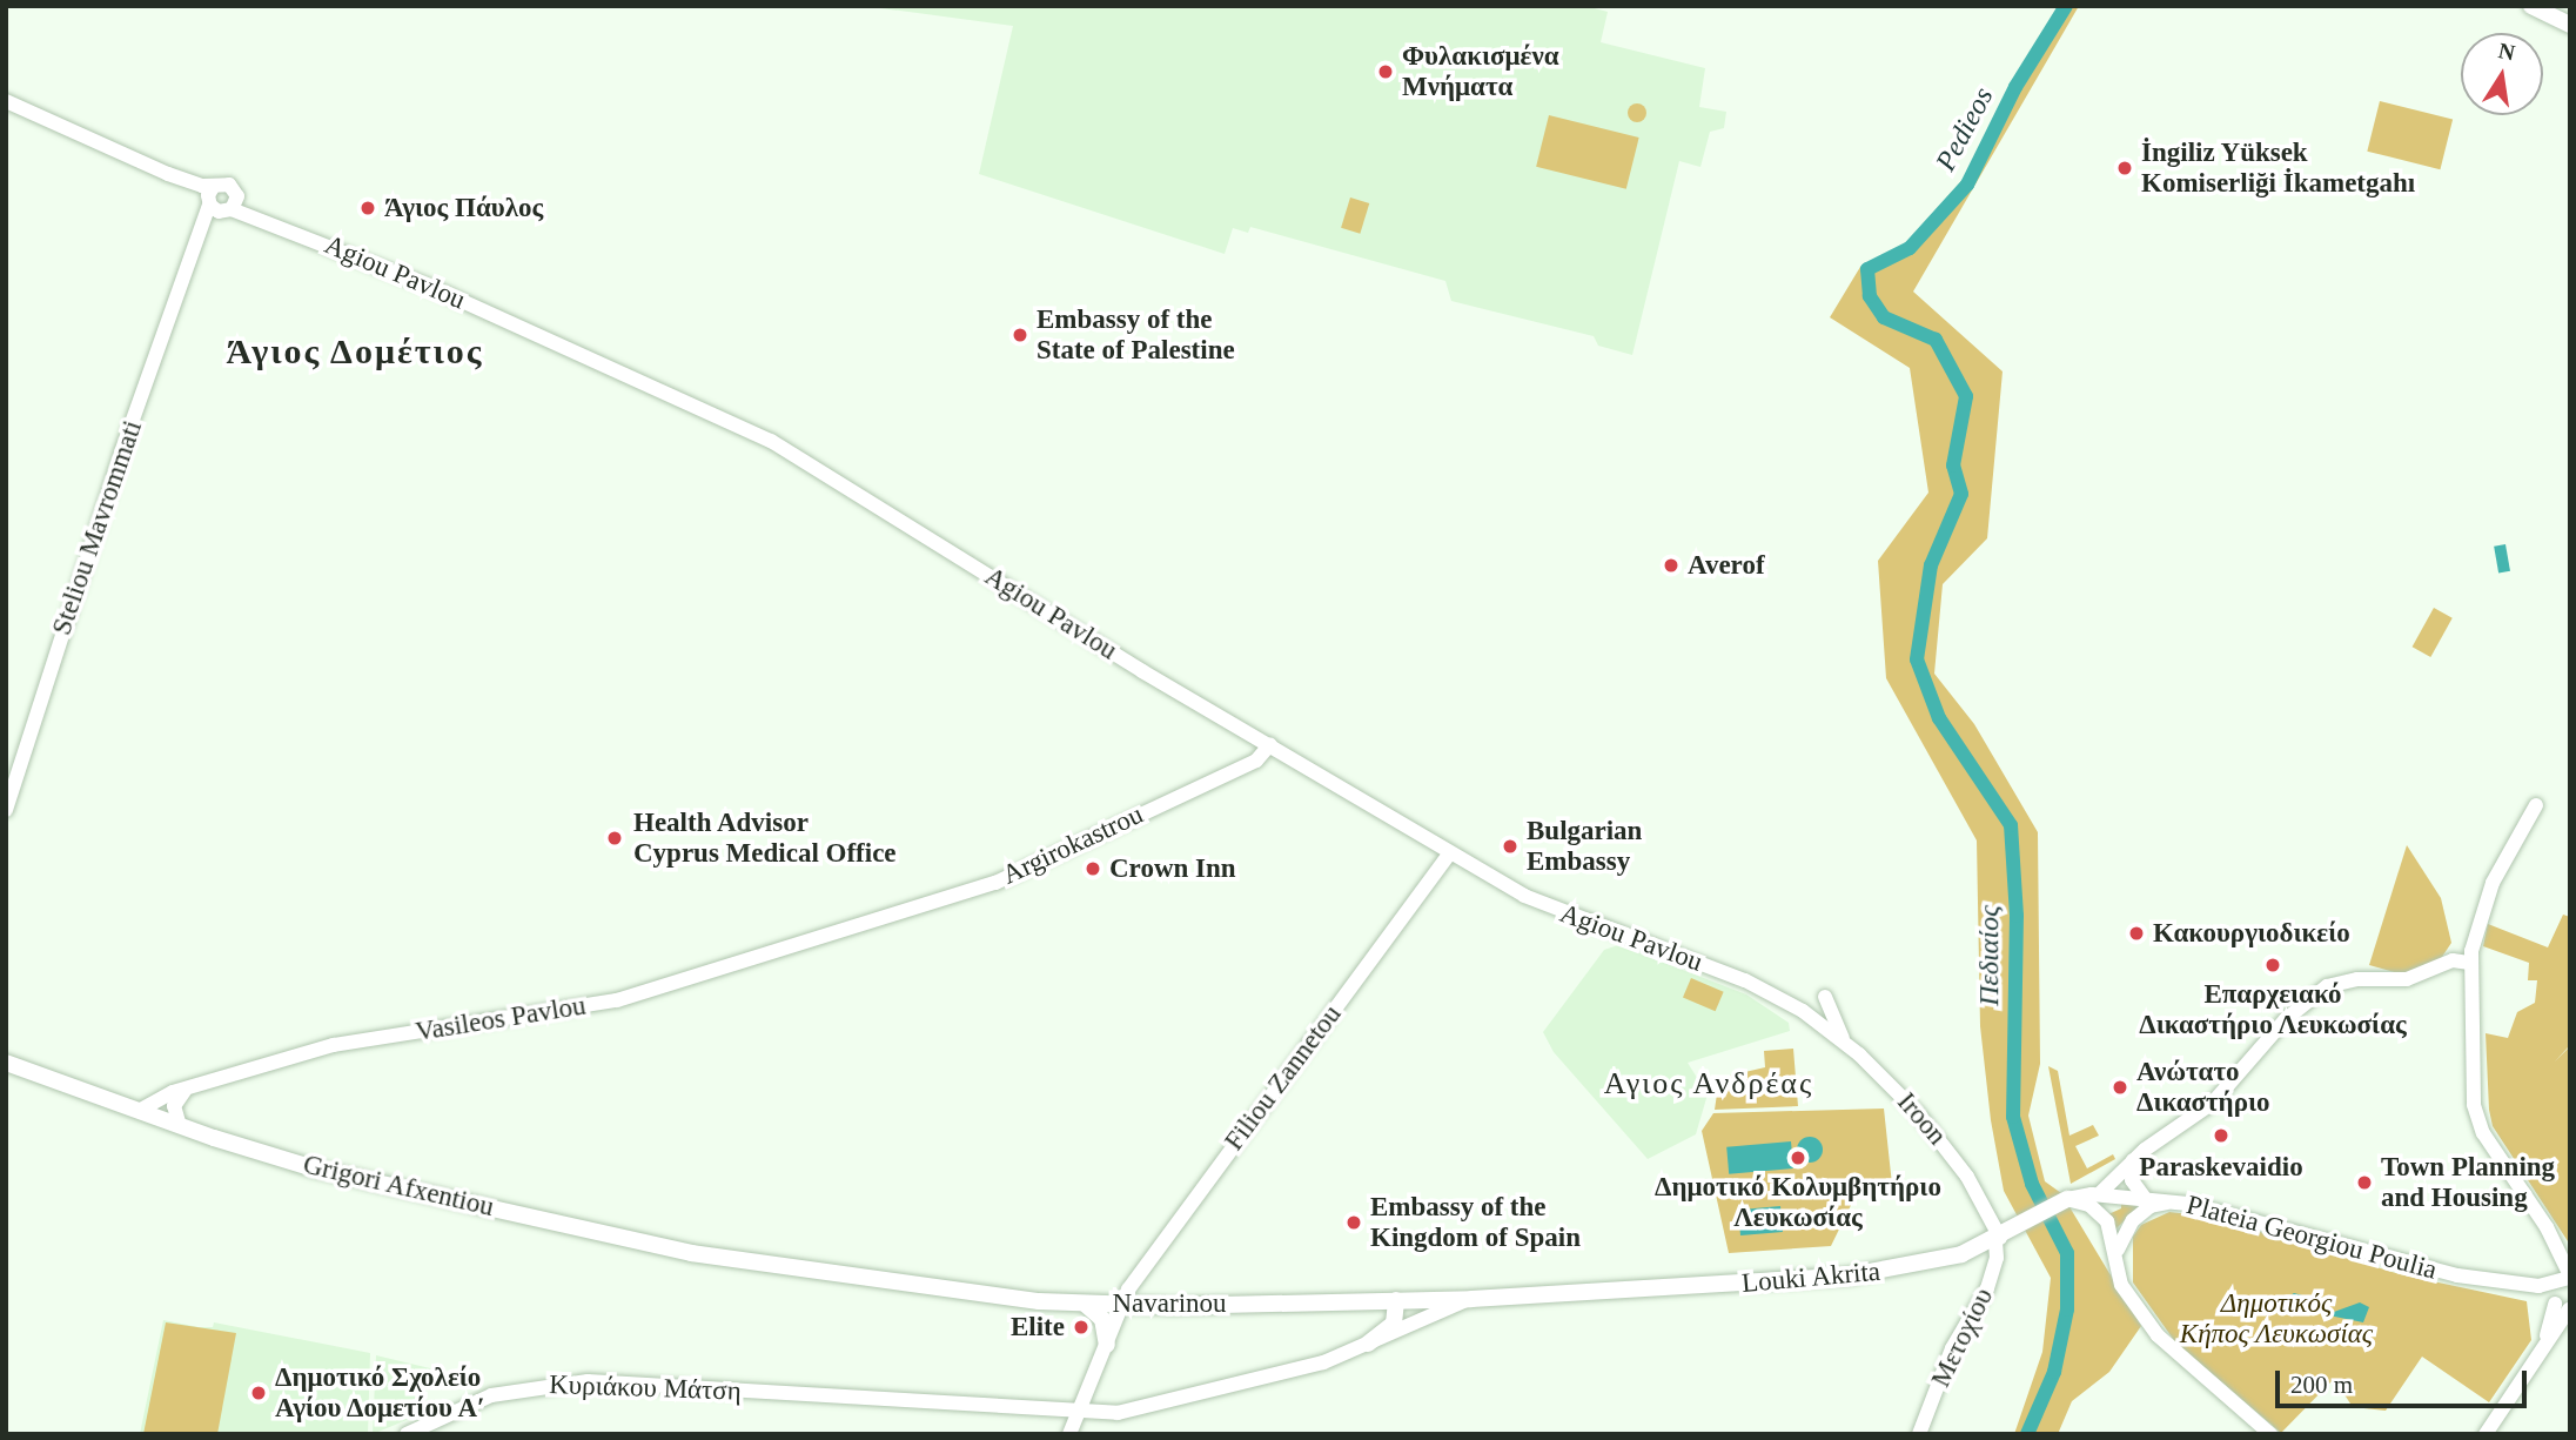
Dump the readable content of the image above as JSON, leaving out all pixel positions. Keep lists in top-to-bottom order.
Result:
{
  "streets": {
    "main road": [
      "Agiou Pavlou",
      "Steliou Mavrommati",
      "Argirokastrou",
      "Vasileos Pavlou",
      "Filiou Zannetou",
      "Iroon",
      "Grigori Afxentiou",
      "Plateia Georgiou Poulia",
      "Louki Akrita",
      "Navarinou",
      "Μετοχίου",
      "Κυριάκου Μάτση"
    ]
  },
  "crossings": [
    ["Agiou Pavlou", "Steliou Mavrommati"],
    ["Agiou Pavlou", "Argirokastrou"],
    ["Agiou Pavlou", "Filiou Zannetou"],
    ["Agiou Pavlou", "Iroon"],
    ["Argirokastrou", "Vasileos Pavlou"],
    ["Vasileos Pavlou", "Grigori Afxentiou"],
    ["Filiou Zannetou", "Navarinou"],
    ["Filiou Zannetou", "Κυριάκου Μάτση"],
    ["Iroon", "Louki Akrita"],
    ["Iroon", "Μετοχίου"],
    ["Grigori Afxentiou", "Navarinou"],
    ["Plateia Georgiou Poulia", "Louki Akrita"],
    ["Louki Akrita", "Navarinou"],
    ["Louki Akrita", "Μετοχίου"],
    ["Navarinou", "Κυριάκου Μάτση"]
  ],
  "districts": ["Άγιος Δομέτιος", "Αγιος Ανδρέας"],
  "water": ["Pedieos", "Πεδιαίος"],
  "parks": ["Δημοτικός Κήπος Λευκωσίας"],
  "places": [
    "Φυλακισμένα Μνήματα",
    "İngiliz Yüksek Komiserliği İkametgahı",
    "Άγιος Πάυλος",
    "Embassy of the State of Palestine",
    "Averof",
    "Health Advisor Cyprus Medical Office",
    "Bulgarian Embassy",
    "Crown Inn",
    "Κακουργιοδικείο",
    "Επαρχειακό Δικαστήριο Λευκωσίας",
    "Ανώτατο Δικαστήριο",
    "Paraskevaidio",
    "Δημοτικό Κολυμβητήριο Λευκωσίας",
    "Town Planning and Housing",
    "Embassy of the Kingdom of Spain",
    "Elite",
    "Δημοτικό Σχολείο Αγίου Δομετίου Αʹ"
  ],
  "scale_bar": "200 m",
  "north": "top"
}
